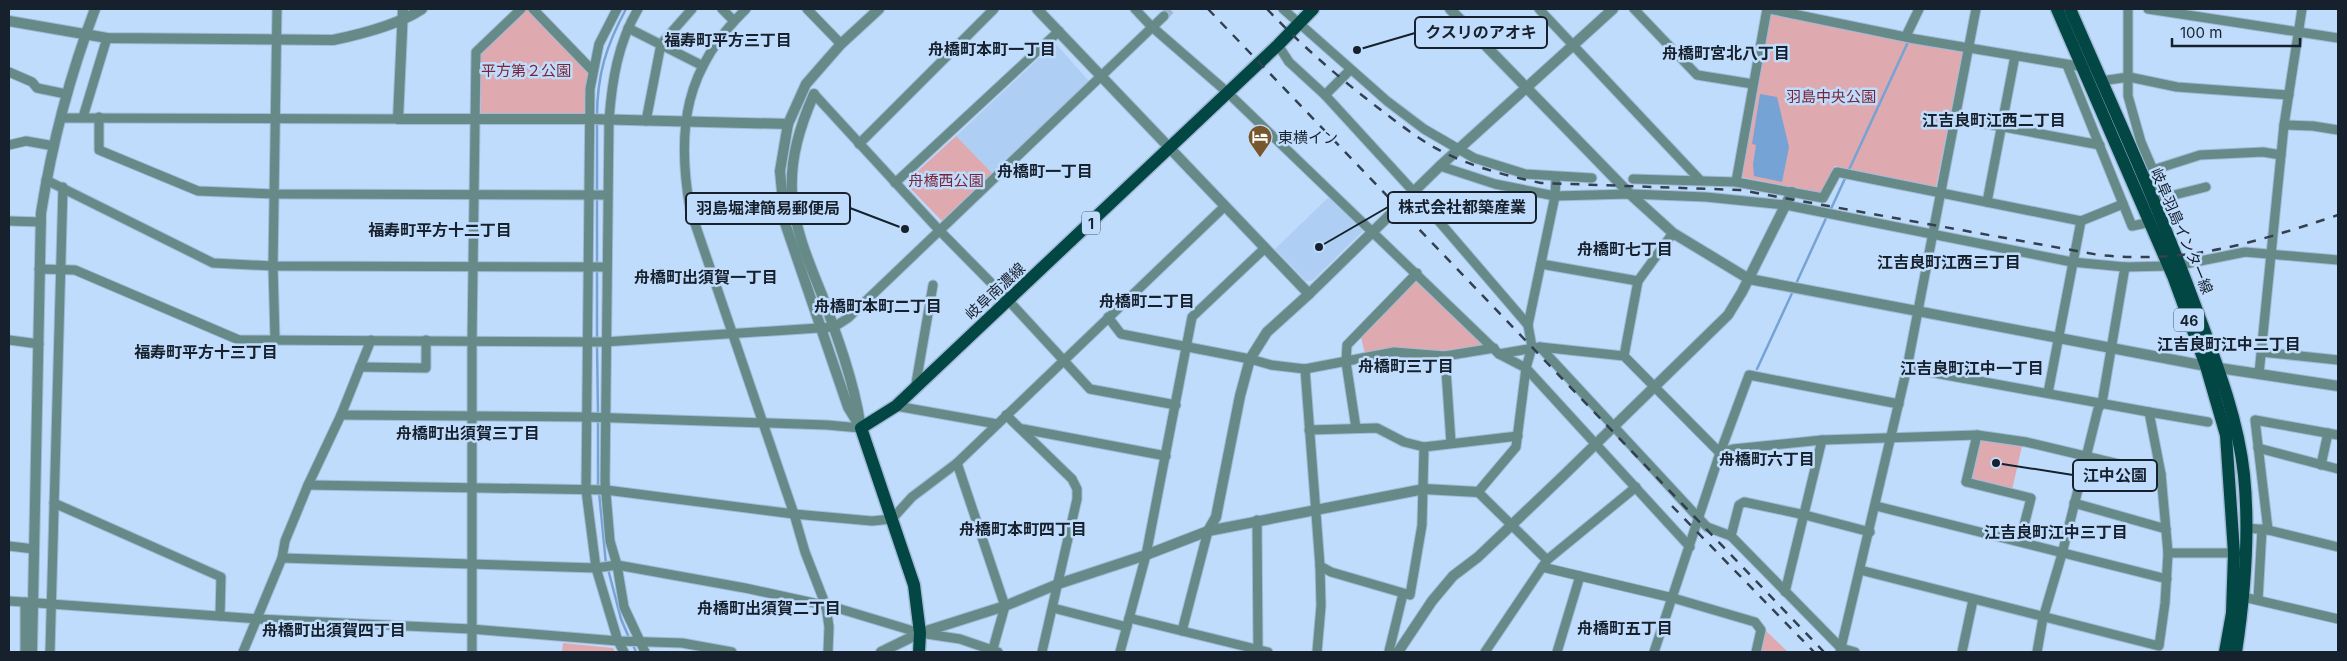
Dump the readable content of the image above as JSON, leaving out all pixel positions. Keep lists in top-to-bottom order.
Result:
{
  "streets": {
    "main road": [
      "1",
      "岐阜羽島インター線",
      "岐阜南濃線",
      "46"
    ]
  },
  "districts": [
    "福寿町平方三丁目",
    "舟橋町本町一丁目",
    "舟橋町宮北八丁目",
    "江吉良町江西二丁目",
    "舟橋町一丁目",
    "福寿町平方十二丁目",
    "舟橋町七丁目",
    "江吉良町江西三丁目",
    "舟橋町出須賀一丁目",
    "舟橋町二丁目",
    "舟橋町本町二丁目",
    "江吉良町江中二丁目",
    "福寿町平方十三丁目",
    "舟橋町三丁目",
    "江吉良町江中一丁目",
    "舟橋町出須賀三丁目",
    "舟橋町六丁目",
    "舟橋町本町四丁目",
    "江吉良町江中三丁目",
    "舟橋町出須賀二丁目",
    "舟橋町五丁目",
    "舟橋町出須賀四丁目"
  ],
  "parks": ["平方第２公園", "羽島中央公園", "舟橋西公園"],
  "places": {
    "other": [
      "クスリのアオキ",
      "羽島堀津簡易郵便局",
      "株式会社都築産業",
      "江中公園"
    ],
    "hotel": ["東横イン"]
  },
  "scale_bar": "100 m"
}
